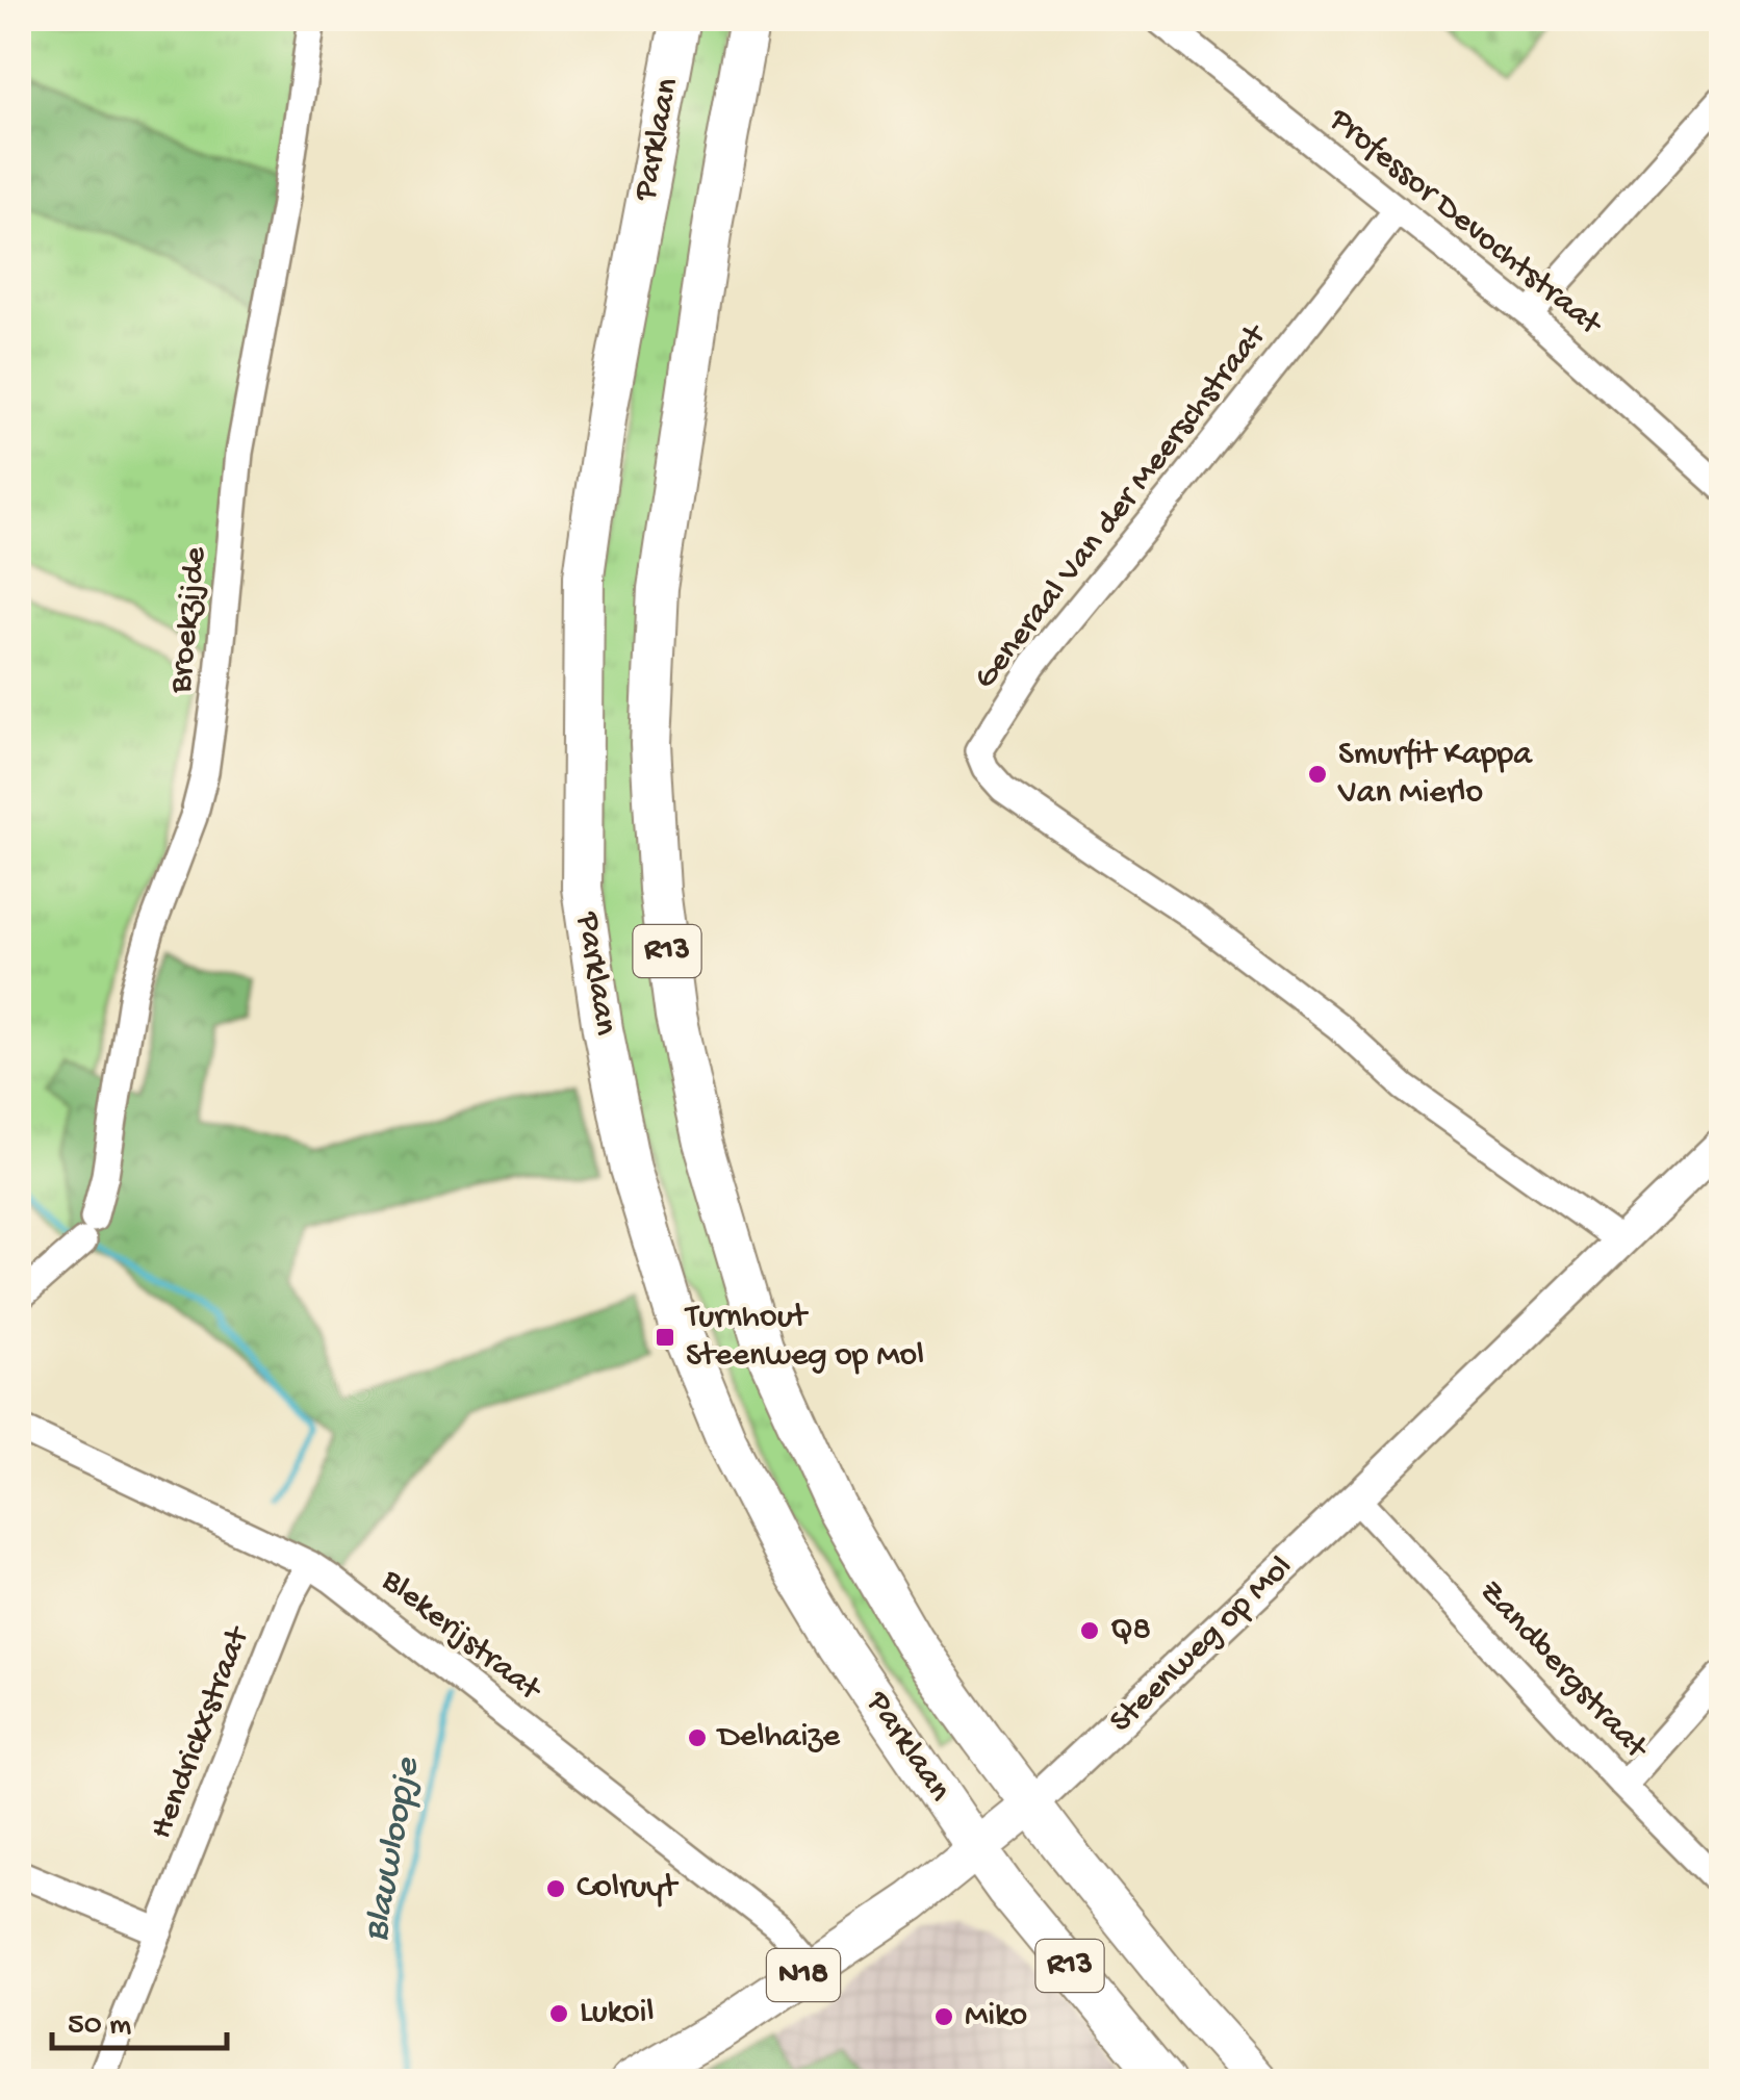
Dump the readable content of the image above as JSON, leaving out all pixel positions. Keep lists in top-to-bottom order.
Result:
{
  "streets": {
    "main road": [
      "Parklaan",
      "R13",
      "Steenweg op Mol",
      "N18"
    ],
    "street": [
      "Professor Devochtstraat",
      "Generaal Van der Meerschstraat",
      "Broekzijde",
      "Blekerijstraat",
      "Zandbergstraat",
      "Hendrickxstraat"
    ]
  },
  "crossings": [
    ["Parklaan", "R13"],
    ["Parklaan", "Steenweg op Mol"],
    ["Professor Devochtstraat", "Generaal Van der Meerschstraat"],
    ["Generaal Van der Meerschstraat", "Steenweg op Mol"],
    ["R13", "Steenweg op Mol"],
    ["Blekerijstraat", "Steenweg op Mol"],
    ["Blekerijstraat", "Hendrickxstraat"],
    ["Steenweg op Mol", "Zandbergstraat"]
  ],
  "water": ["Blauwloopje"],
  "places": {
    "other": [
      "Smurfit Kappa Van Mierlo",
      "Q8",
      "Delhaize",
      "Colruyt",
      "Lukoil",
      "Miko"
    ],
    "transit": ["Turnhout Steenweg op Mol"]
  },
  "scale_bar": "50 m"
}
